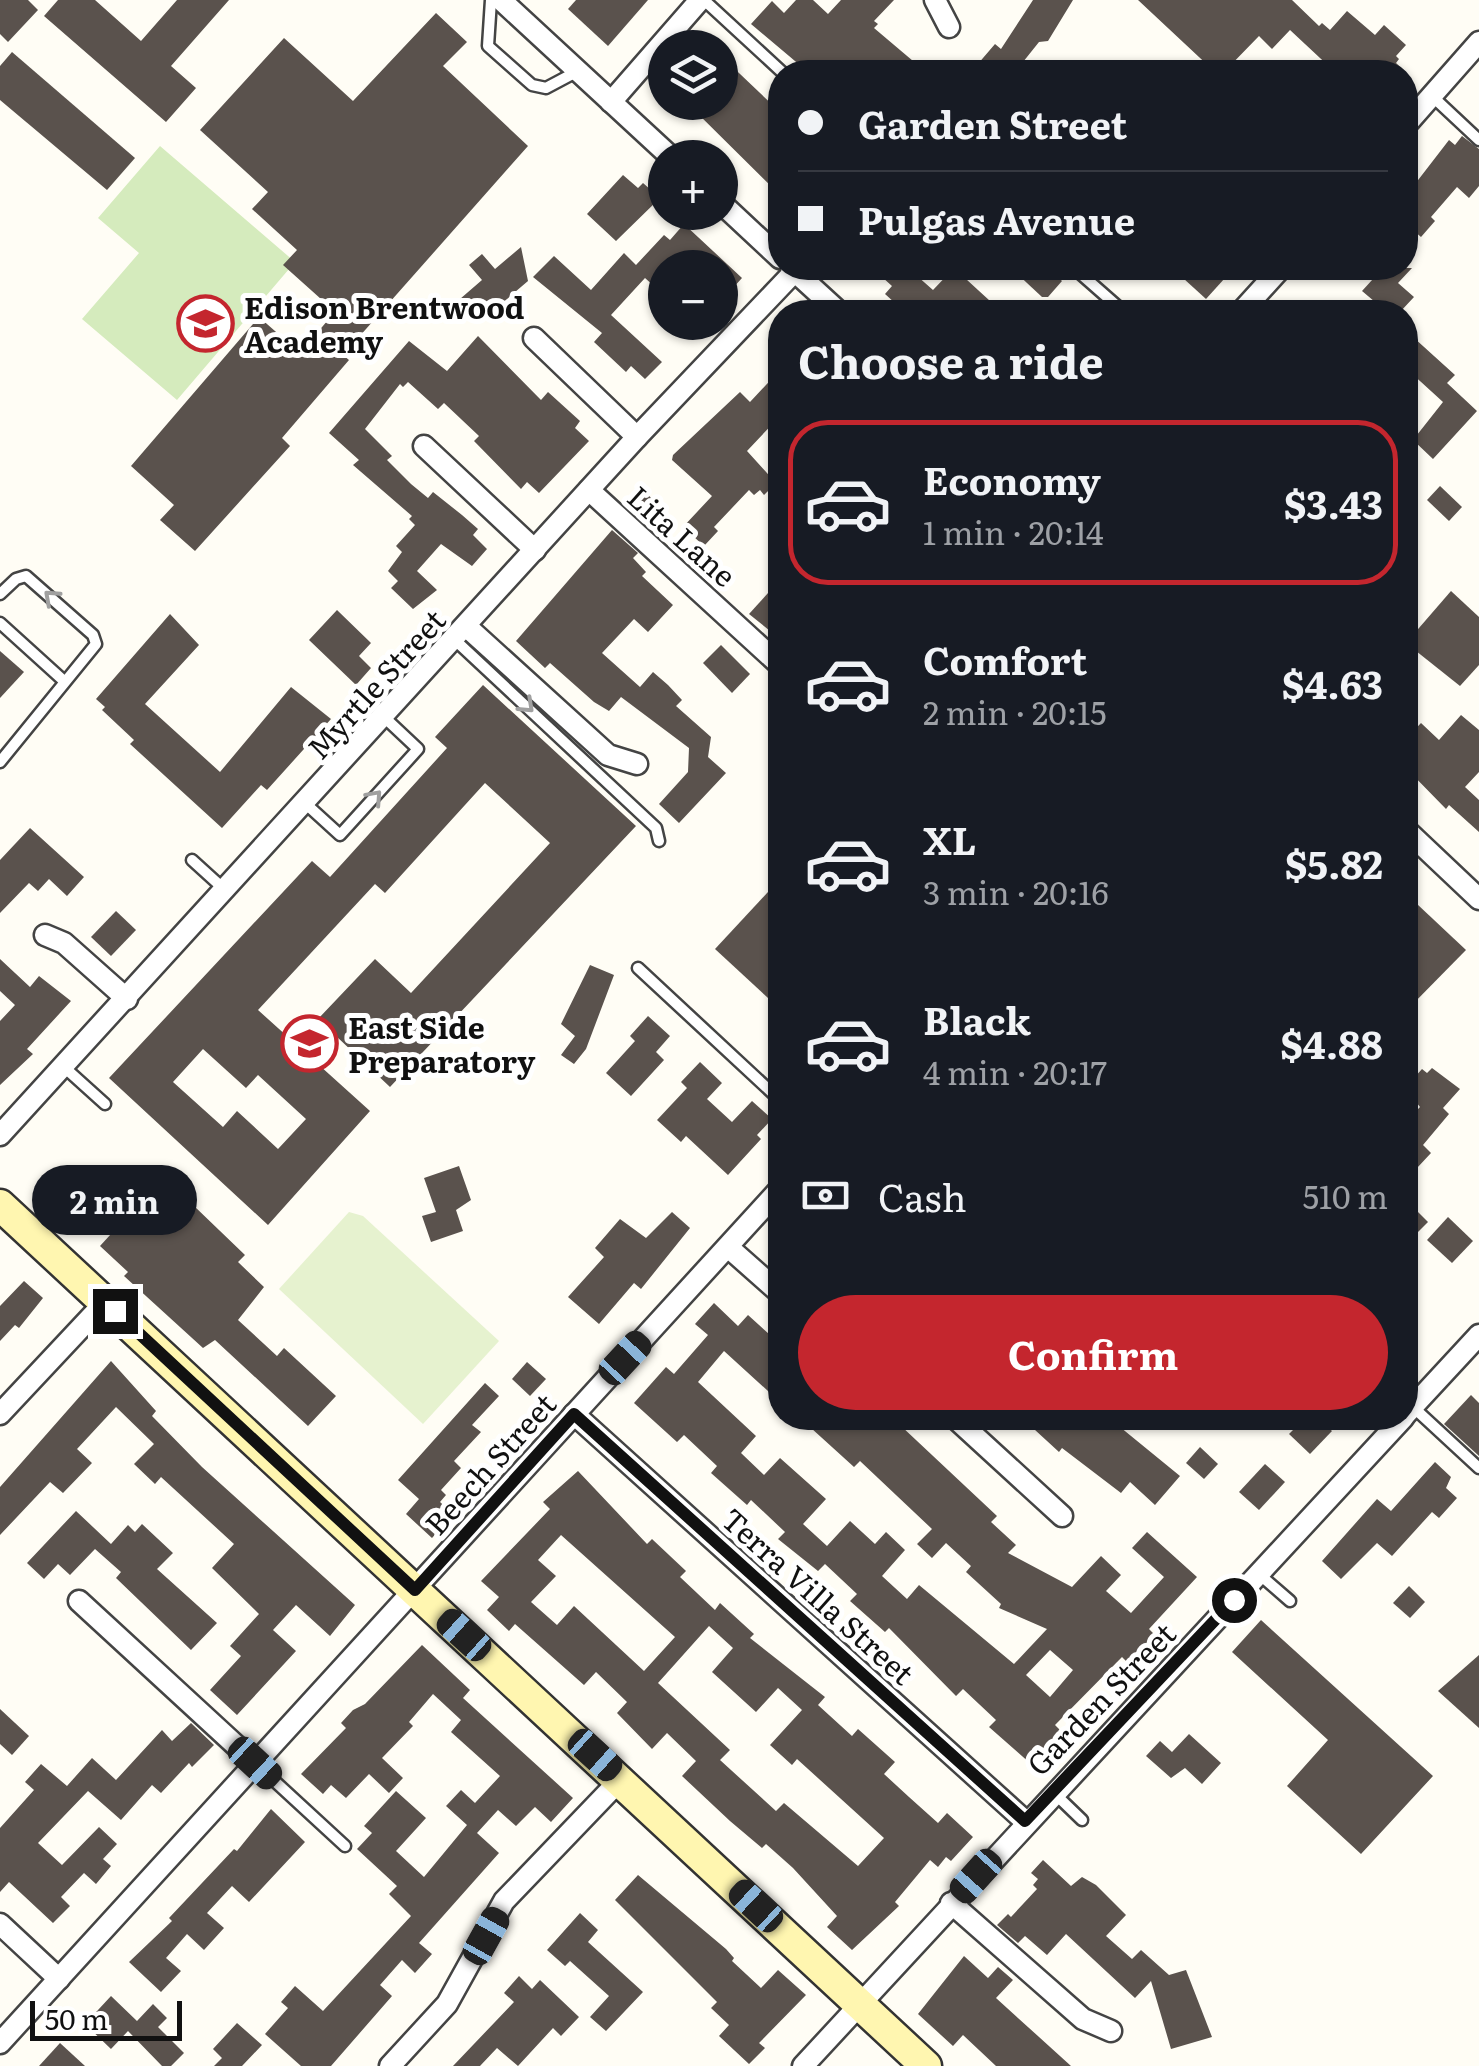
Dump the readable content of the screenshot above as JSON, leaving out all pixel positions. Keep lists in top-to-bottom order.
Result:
{
  "streets": {
    "street": [
      "Lita Lane",
      "Myrtle Street",
      "Beech Street",
      "Terra Villa Street",
      "Garden Street"
    ]
  },
  "crossings": [
    ["Lita Lane", "Myrtle Street"],
    ["Beech Street", "Terra Villa Street"],
    ["Terra Villa Street", "Garden Street"]
  ],
  "places": {
    "school or university": ["Edison Brentwood Academy", "East Side Preparatory"]
  },
  "scale_bar": "50 m",
  "page": {
    "map_buttons": ["+", "−"],
    "banner": ["Garden Street", "Pulgas Avenue"],
    "heading": "Choose a ride",
    "list": [
      {
        "name": "Economy",
        "note": "1 min · 20:14",
        "value": "$3.43"
      },
      {
        "name": "Comfort",
        "note": "2 min · 20:15",
        "value": "$4.63"
      },
      {
        "name": "XL",
        "note": "3 min · 20:16",
        "value": "$5.82"
      },
      {
        "name": "Black",
        "note": "4 min · 20:17",
        "value": "$4.88"
      }
    ],
    "pay": ["Cash", "510 m"],
    "bubble": "2 min",
    "buttons": "Confirm",
    "scale": "50 m"
  }
}
